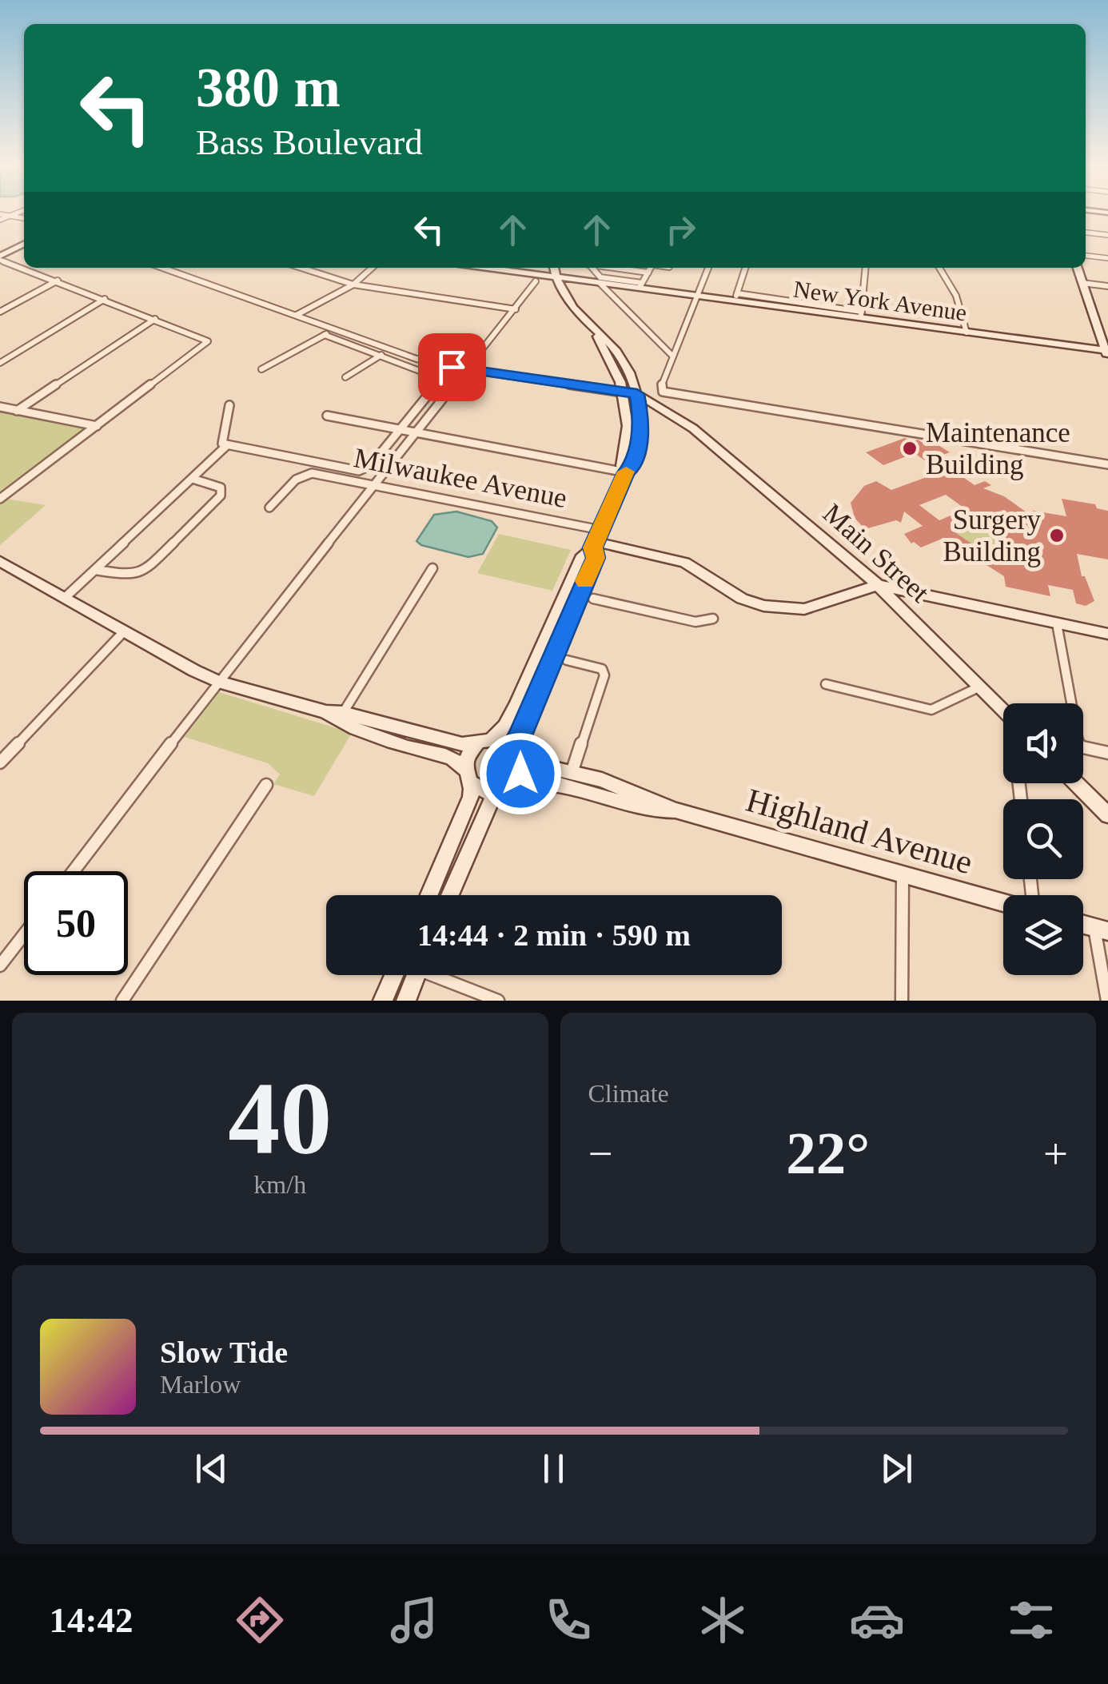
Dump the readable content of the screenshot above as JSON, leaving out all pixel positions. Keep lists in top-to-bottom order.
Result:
{
  "streets": {
    "street": [
      "New York Avenue",
      "Milwaukee Avenue",
      "Main Street",
      "Highland Avenue"
    ]
  },
  "crossings": [
    ["Milwaukee Avenue", "Main Street"]
  ],
  "places": ["Maintenance Building", "Surgery Building"],
  "page": {
    "turn": ["380 m", "Bass Boulevard"],
    "limit": "50",
    "trip": "14:44 · 2 min · 590 m",
    "tile": [
      ["40", "km/h"],
      "Climate"
    ],
    "heat": ["−", "22°", "+"],
    "song": ["Slow Tide", "Marlow"],
    "tabs": "14:42"
  }
}
